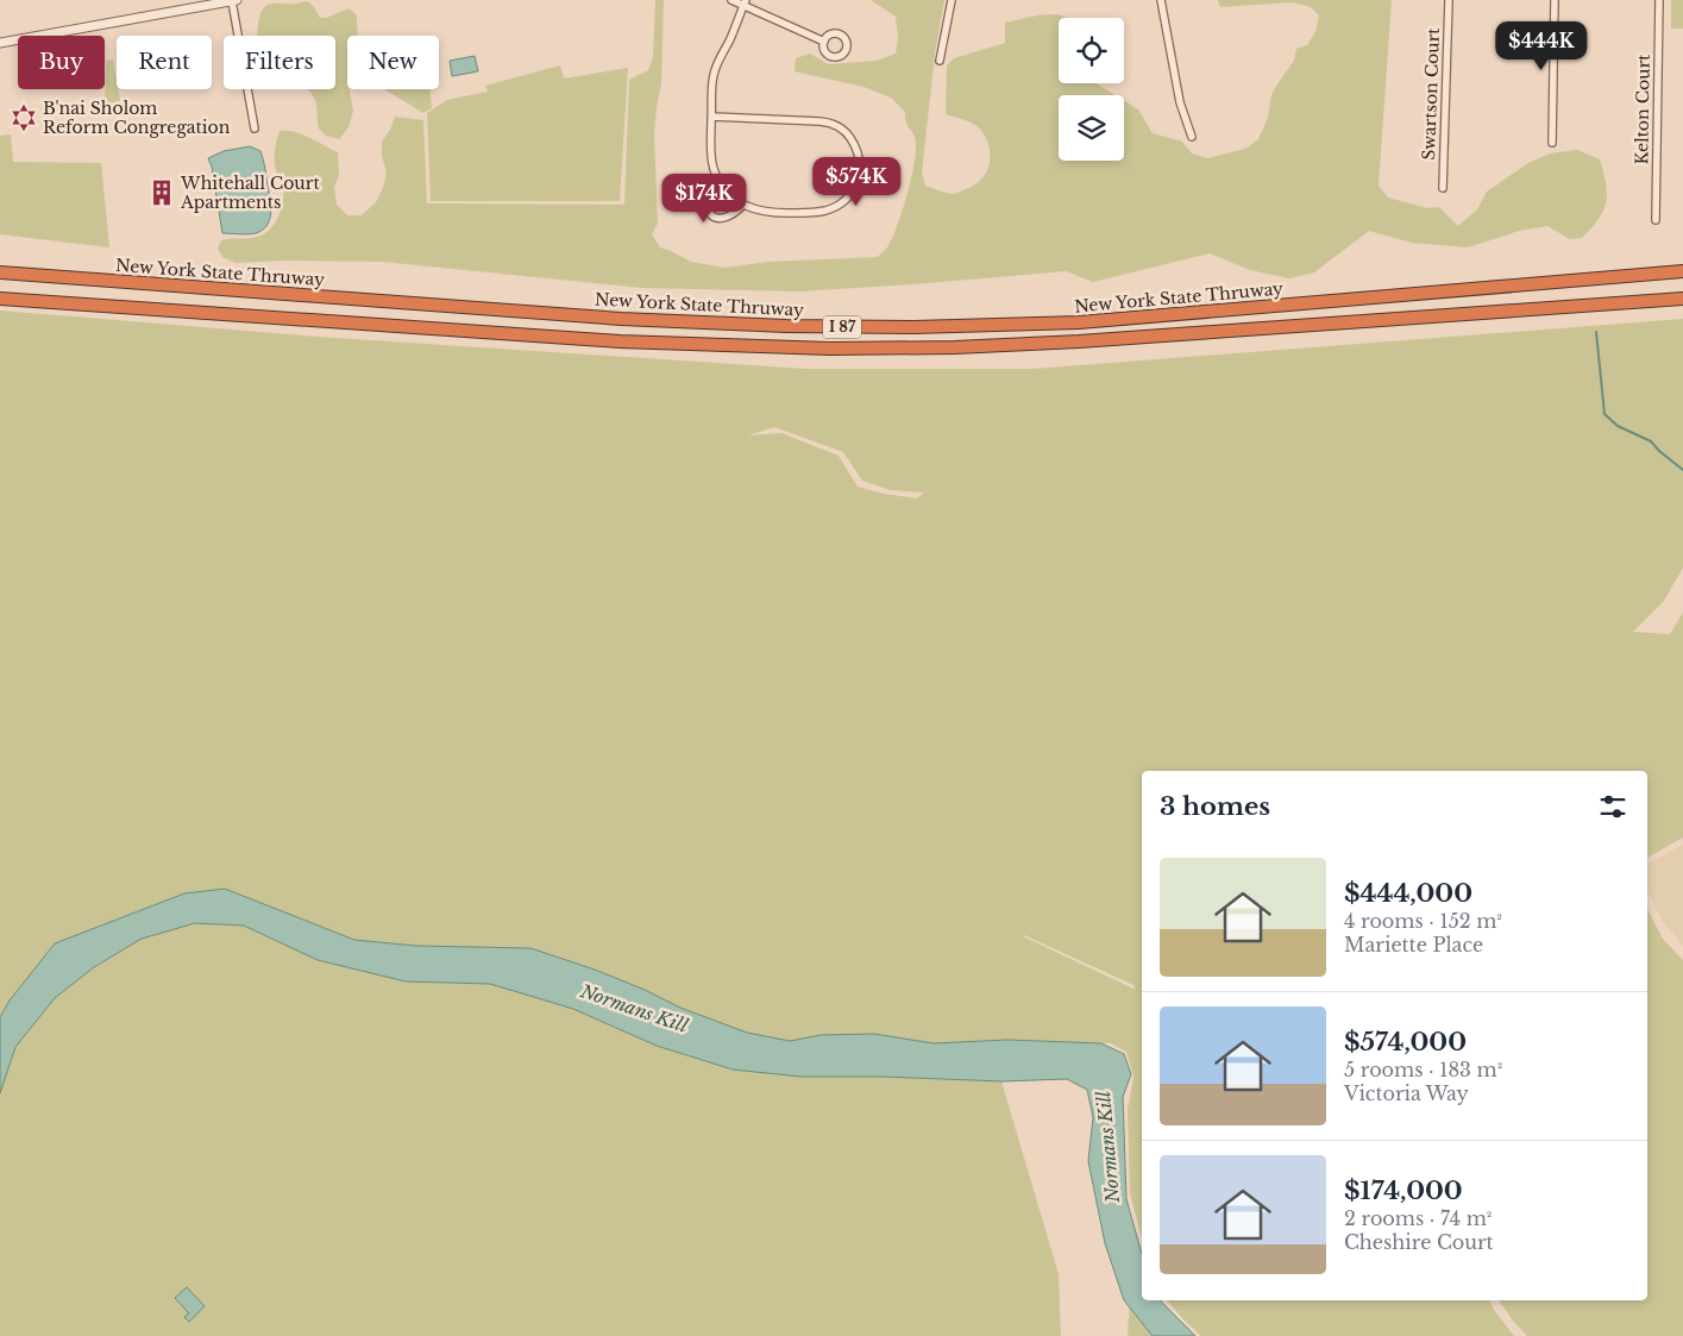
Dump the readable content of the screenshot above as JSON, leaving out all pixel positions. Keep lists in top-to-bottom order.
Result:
{
  "streets": {
    "highway": ["New York State Thruway", "I 87"],
    "street": ["Swartson Court", "Kelton Court"]
  },
  "water": ["Normans Kill"],
  "places": {
    "synagogue": ["B'nai Sholom Reform Congregation"],
    "building": ["Whitehall Court Apartments"]
  },
  "page": {
    "price": ["$444K", "$574K", "$174K"],
    "chip": [
      "Buy",
      "Rent",
      "Filters",
      "New"
    ],
    "heading": "3 homes",
    "list": [
      {
        "name": "$444,000",
        "note": "4 rooms · 152 m² · Mariette Place"
      },
      {
        "name": "$574,000",
        "note": "5 rooms · 183 m² · Victoria Way"
      },
      {
        "name": "$174,000",
        "note": "2 rooms · 74 m² · Cheshire Court"
      }
    ]
  }
}
